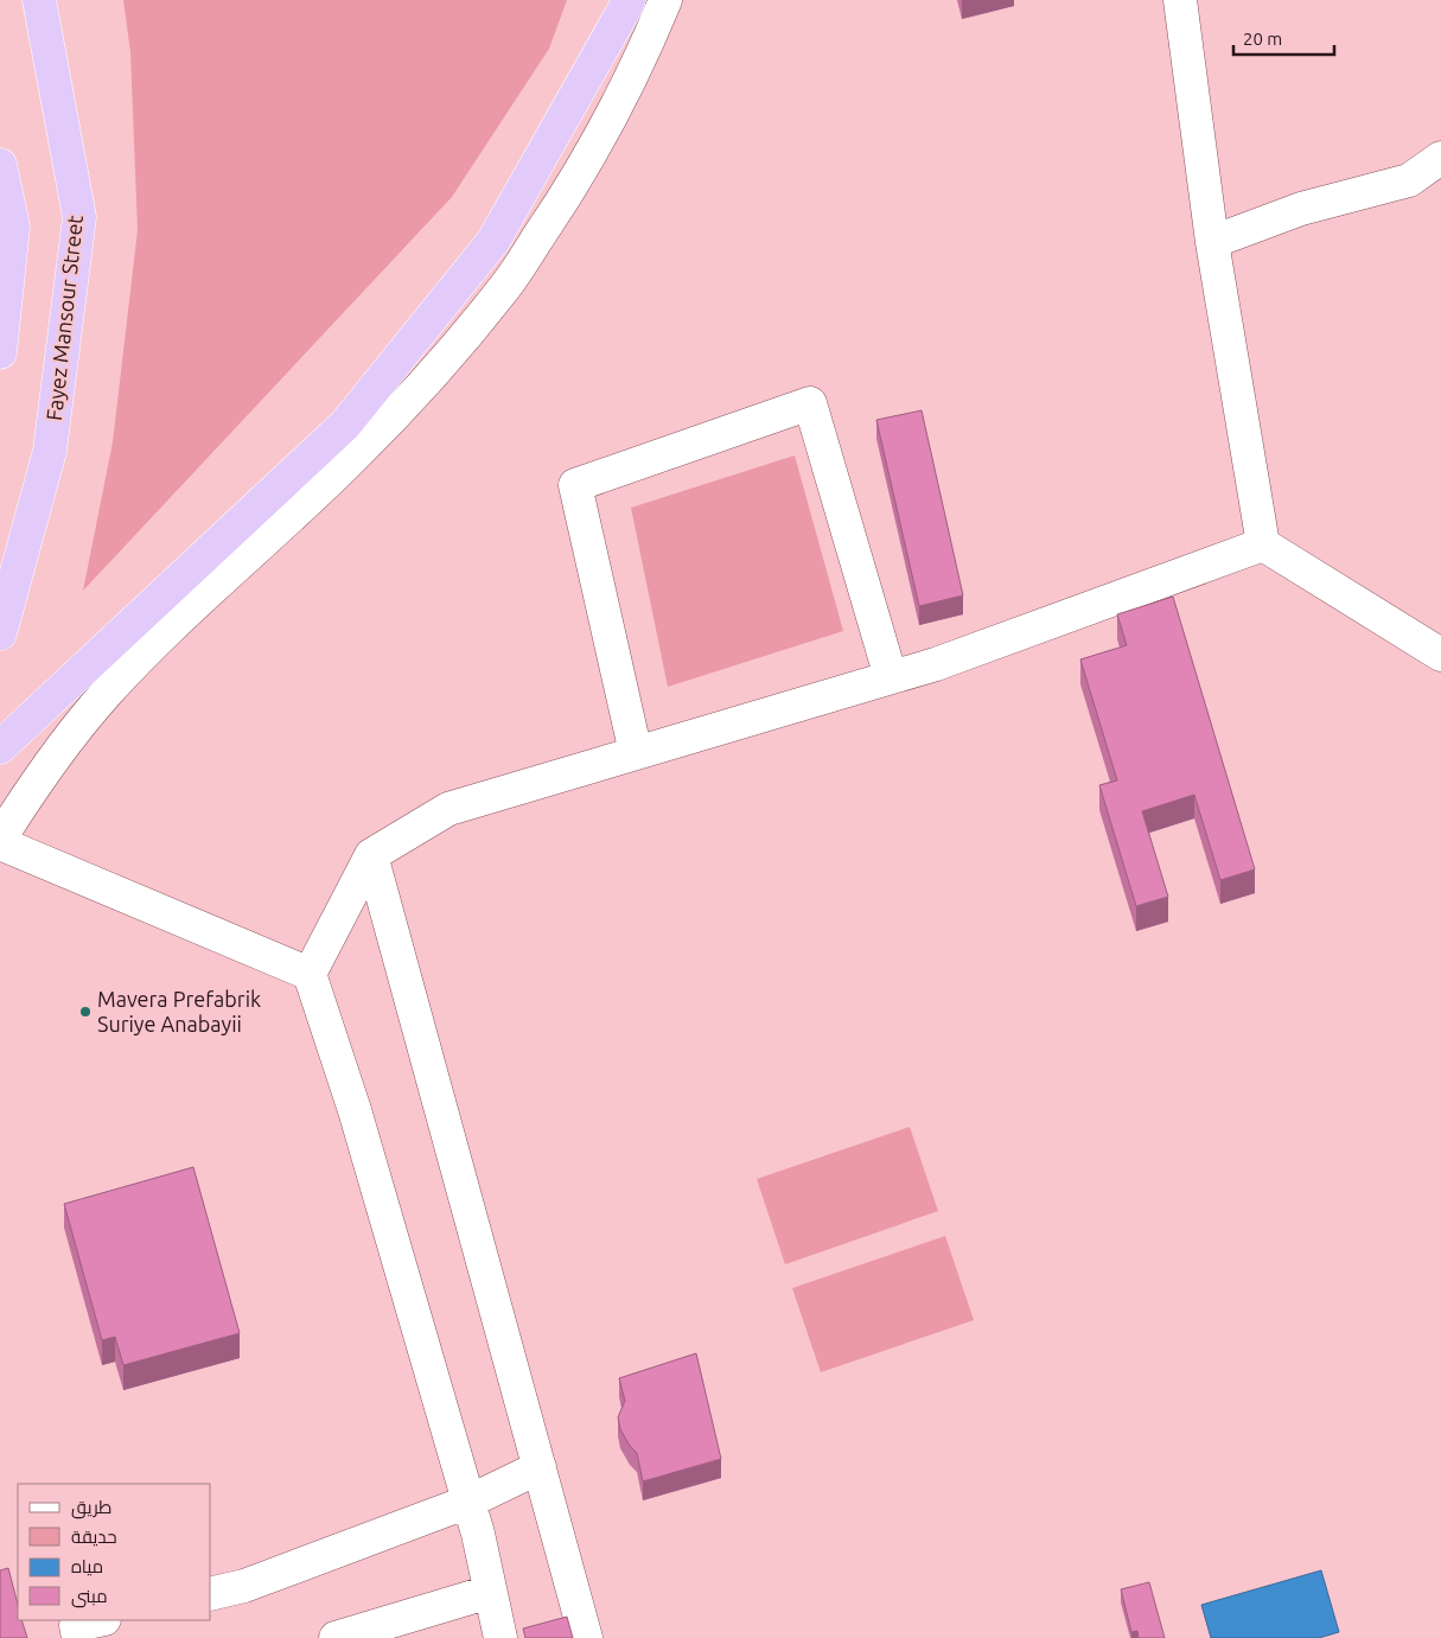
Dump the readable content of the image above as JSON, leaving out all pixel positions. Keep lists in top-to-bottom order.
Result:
{
  "streets": {
    "highway": ["Fayez Mansour Street"]
  },
  "places": ["Mavera Prefabrik Suriye Anabayii"],
  "legend": [
    "طريق",
    "حديقة",
    "مياه",
    "مبنى"
  ],
  "scale_bar": "20 m"
}
